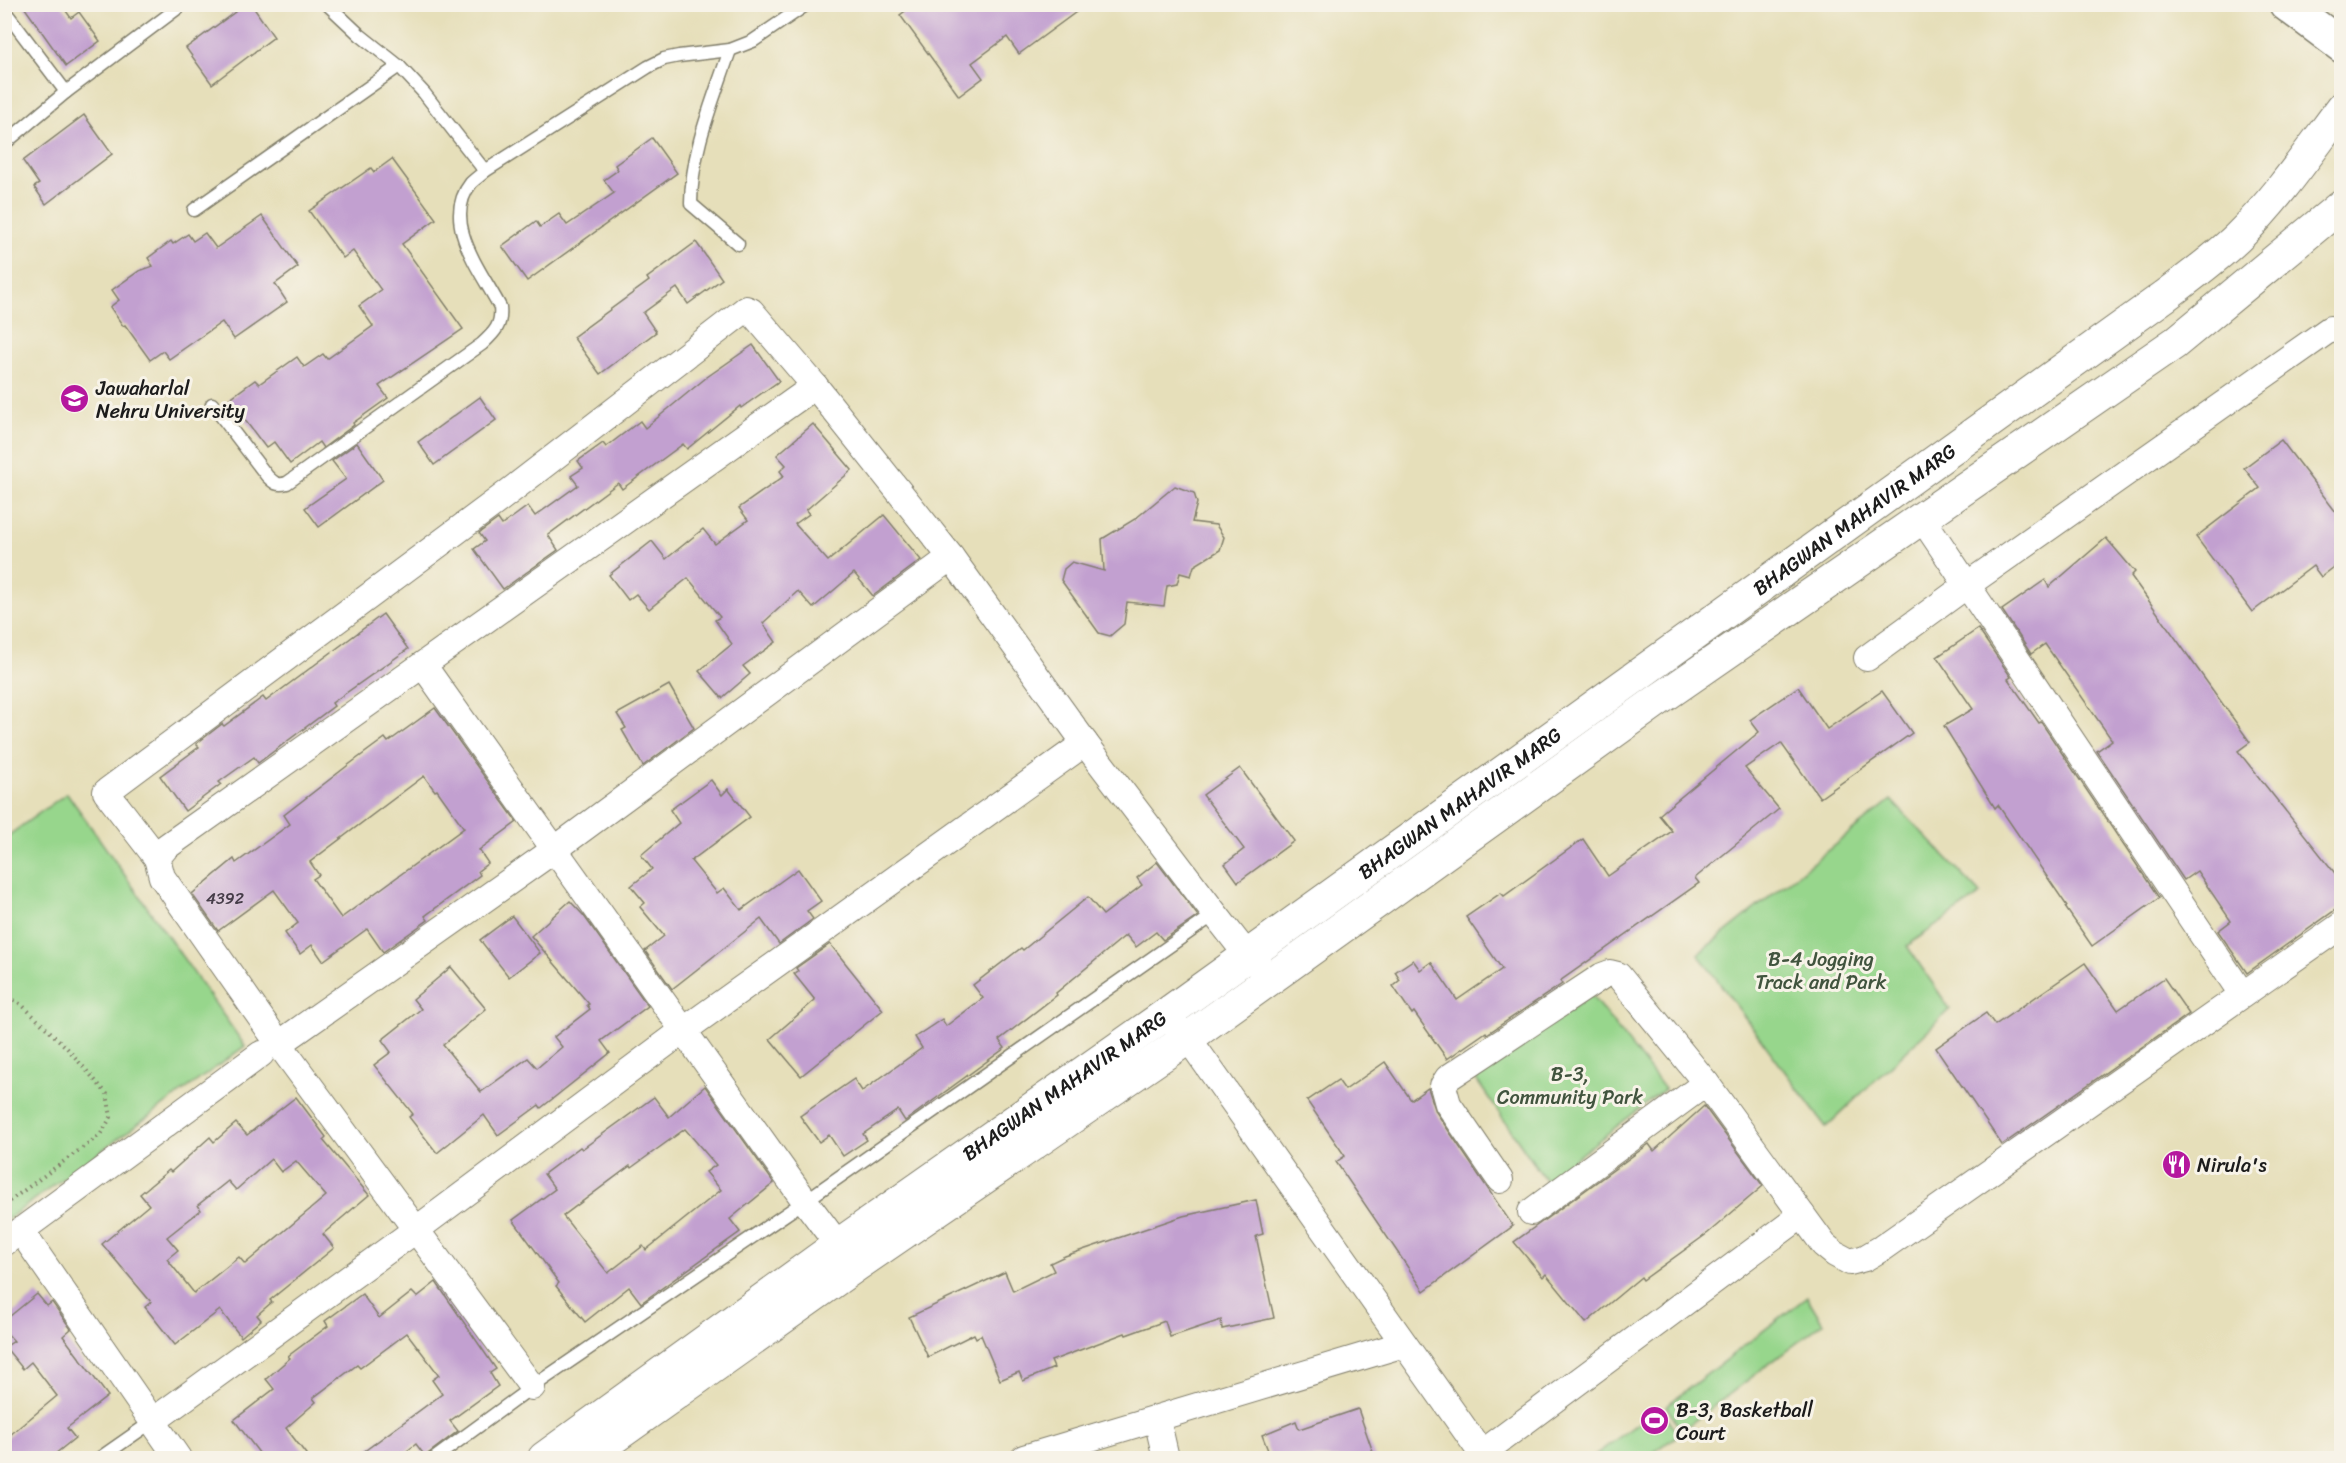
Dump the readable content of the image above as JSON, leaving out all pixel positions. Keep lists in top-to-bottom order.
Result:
{
  "streets": {
    "street": ["BHAGWAN MAHAVIR MARG"]
  },
  "parks": ["B-4 Jogging Track and Park", "B-3, Community Park"],
  "places": {
    "school or university": ["Jawaharlal Nehru University"],
    "restaurant": ["Nirula's"],
    "sports": ["B-3, Basketball Court"]
  },
  "house_numbers": ["4392"]
}
